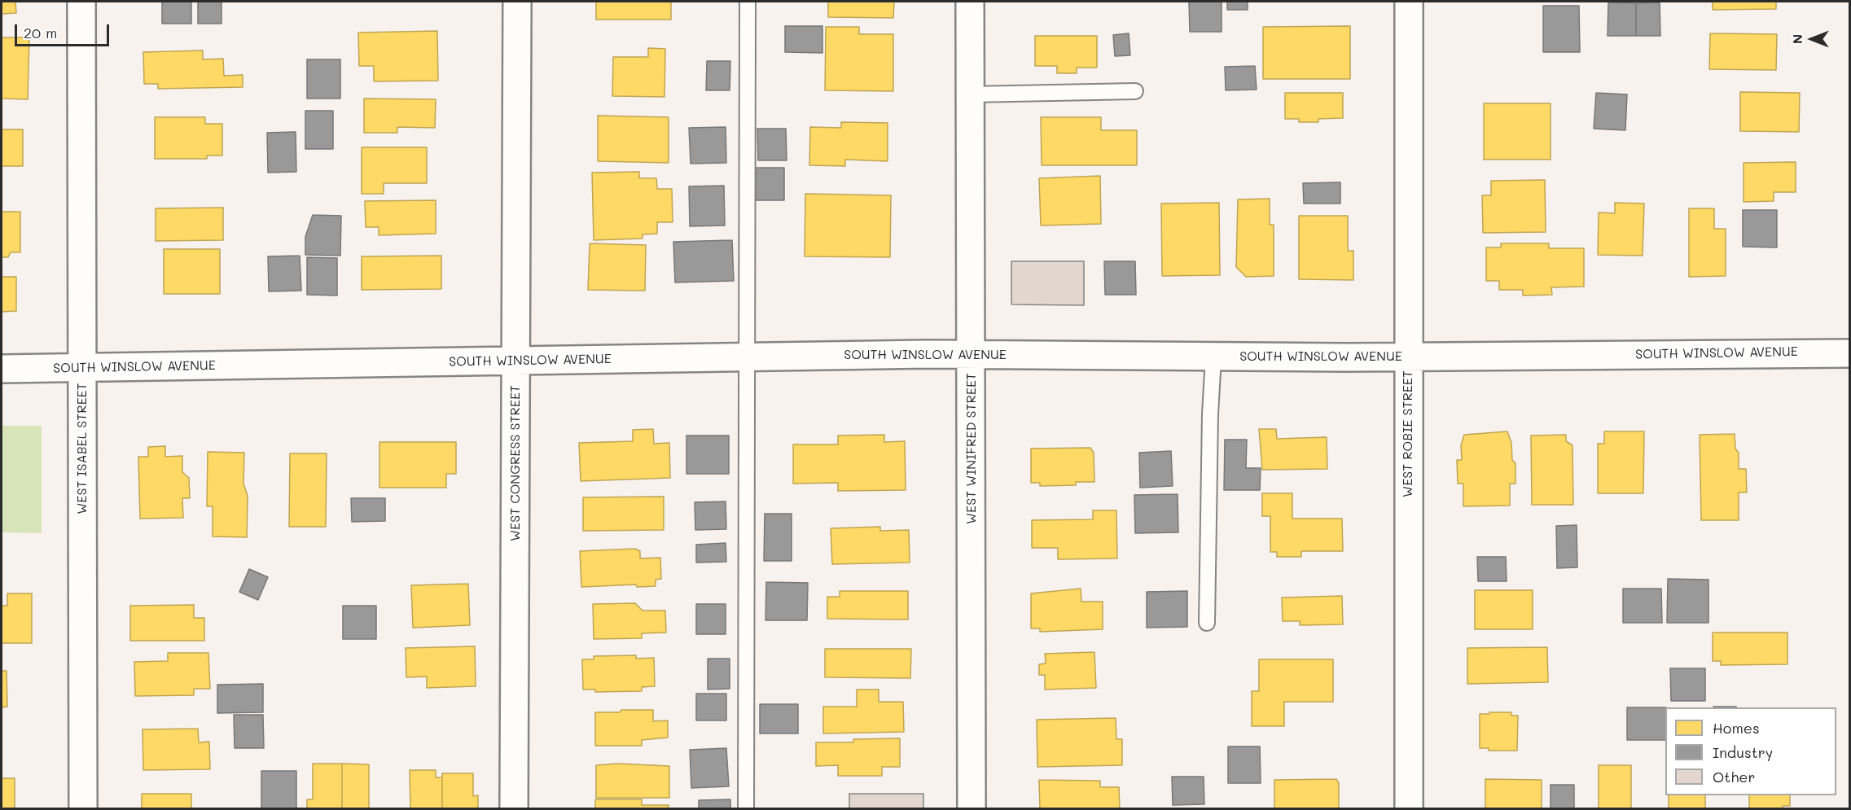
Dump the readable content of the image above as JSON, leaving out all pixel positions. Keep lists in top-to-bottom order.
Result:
{
  "streets": {
    "street": [
      "SOUTH WINSLOW AVENUE",
      "WEST ROBIE STREET",
      "WEST ISABEL STREET",
      "WEST WINIFRED STREET",
      "WEST CONGRESS STREET"
    ]
  },
  "crossings": [
    ["SOUTH WINSLOW AVENUE", "WEST ROBIE STREET"],
    ["SOUTH WINSLOW AVENUE", "WEST ISABEL STREET"],
    ["SOUTH WINSLOW AVENUE", "WEST WINIFRED STREET"],
    ["SOUTH WINSLOW AVENUE", "WEST CONGRESS STREET"]
  ],
  "legend": ["Homes", "Industry", "Other"],
  "scale_bar": "20 m",
  "north": "left"
}
